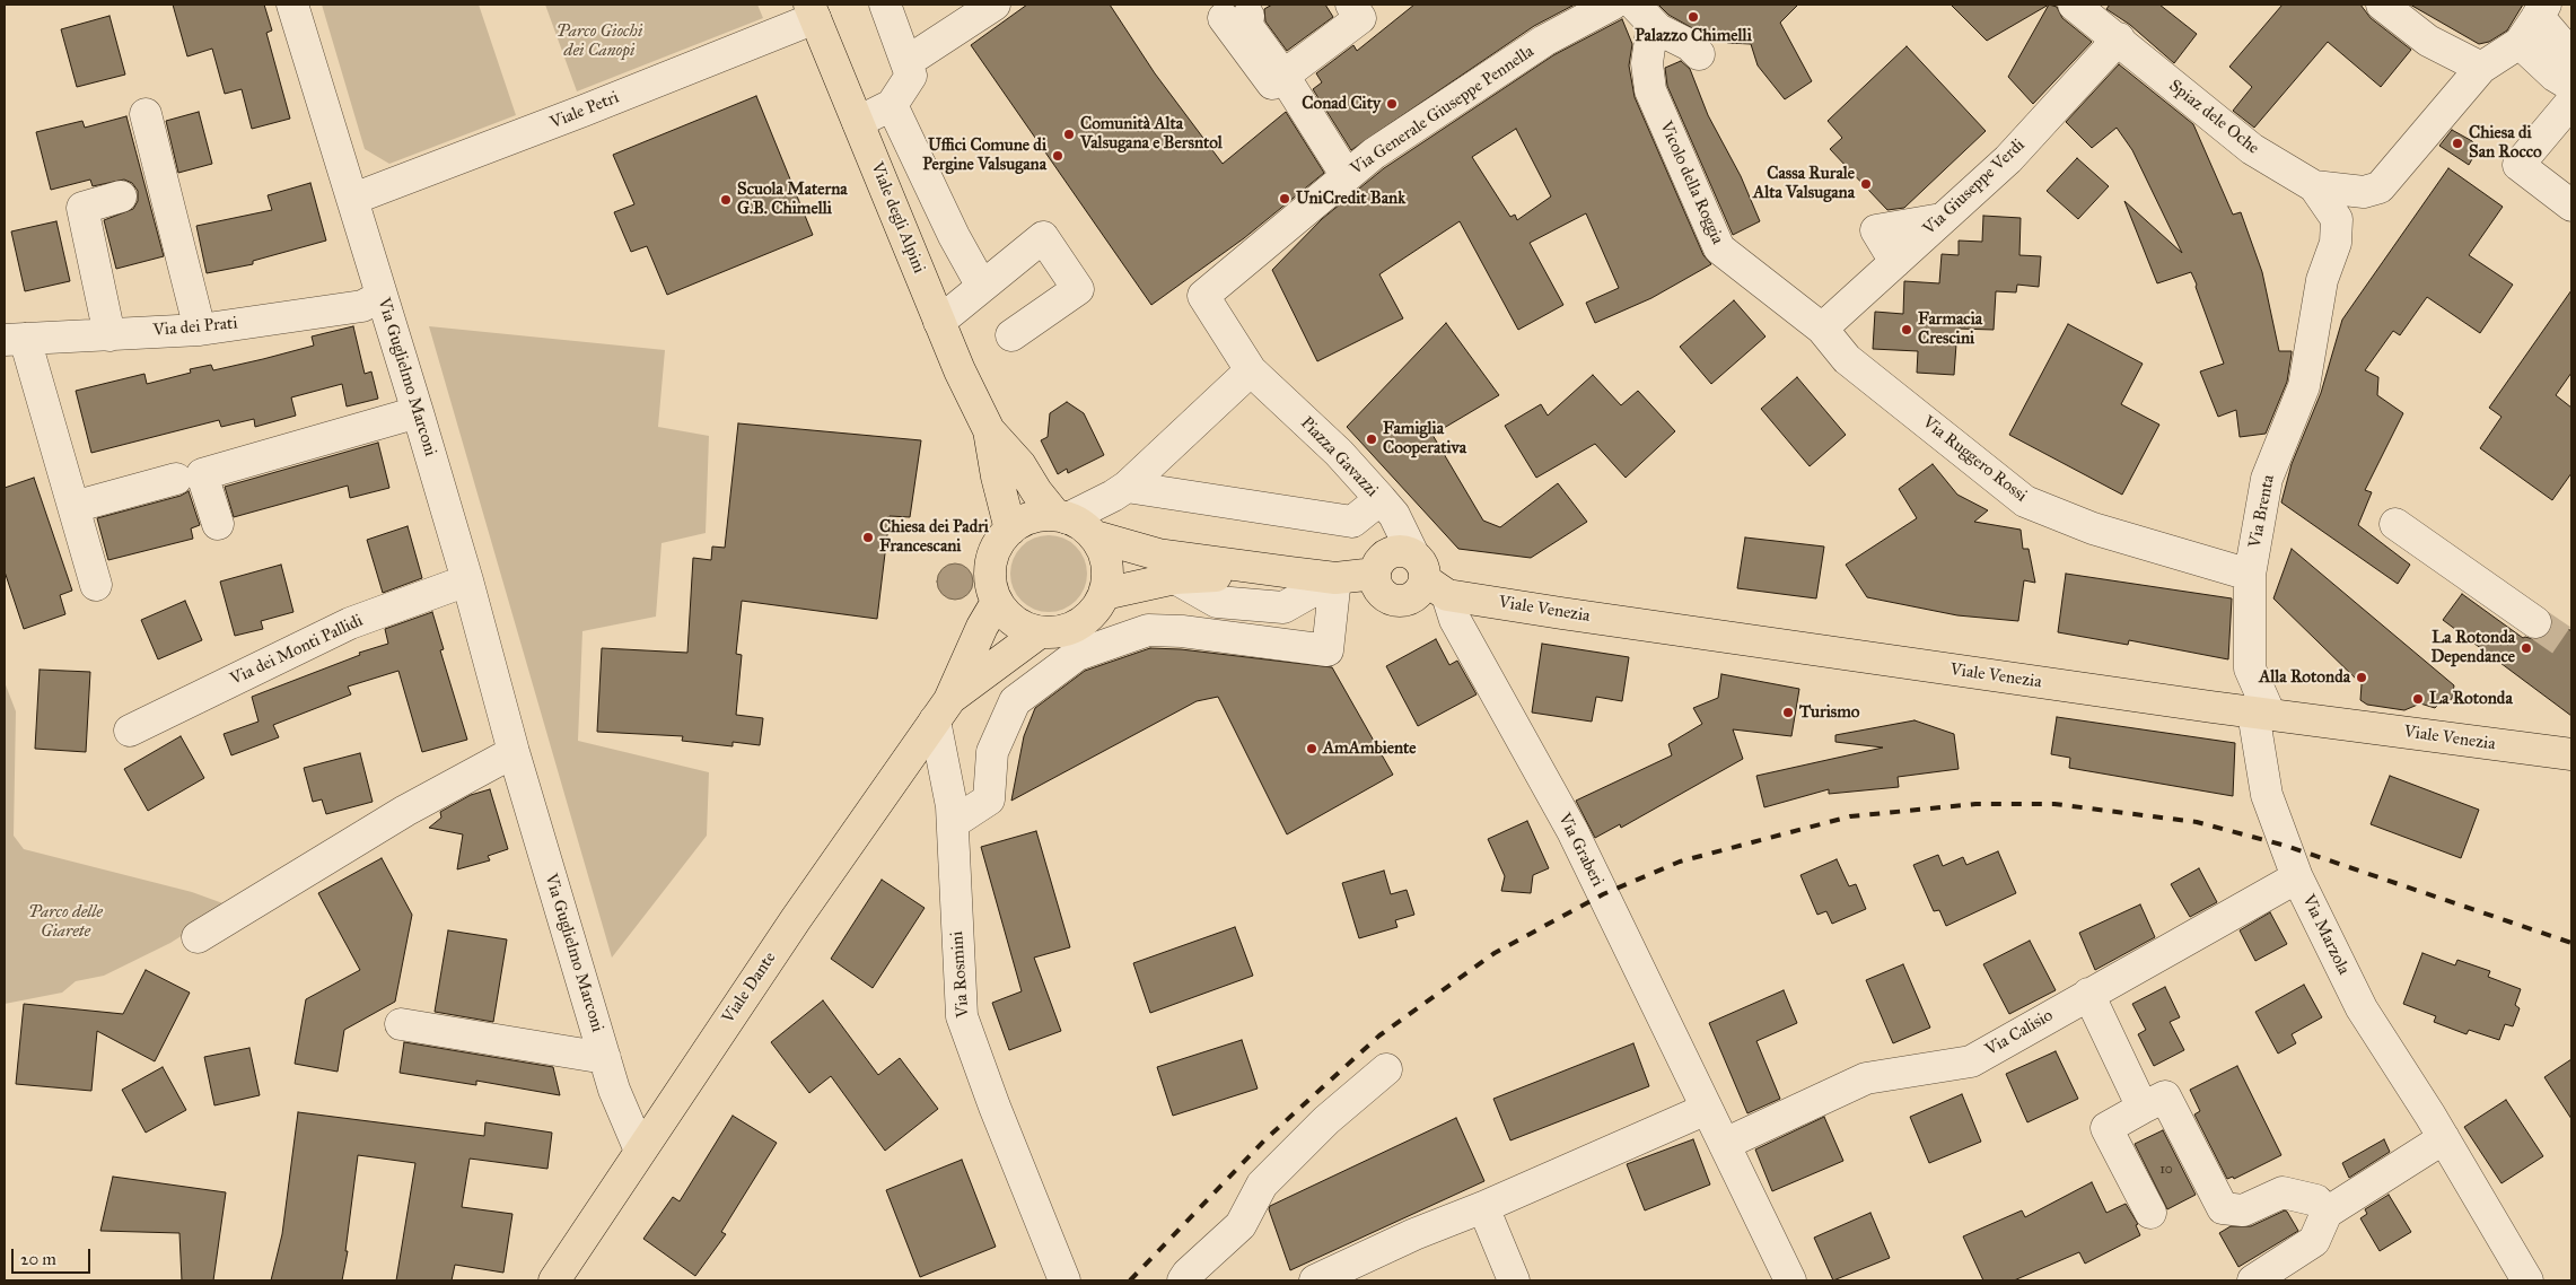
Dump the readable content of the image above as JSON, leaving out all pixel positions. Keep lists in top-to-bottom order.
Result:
{
  "streets": {
    "main road": ["Viale degli Alpini", "Viale Venezia", "Viale Dante"],
    "street": [
      "Viale Petri",
      "Via Generale Giuseppe Pennella",
      "Spiaz dele Oche",
      "Vicolo della Roggia",
      "Via Giuseppe Verdi",
      "Via dei Prati",
      "Via Guglielmo Marconi",
      "Piazza Gavazzi",
      "Via Ruggero Rossi",
      "Via Brenta",
      "Via dei Monti Pallidi",
      "Via Graberi",
      "Via Marzola",
      "Via Rosmini",
      "Via Calisio"
    ]
  },
  "crossings": [
    ["Viale Petri", "Viale degli Alpini"],
    ["Viale Petri", "Via Guglielmo Marconi"],
    ["Via Generale Giuseppe Pennella", "Piazza Gavazzi"],
    ["Spiaz dele Oche", "Via Giuseppe Verdi"],
    ["Spiaz dele Oche", "Via Brenta"],
    ["Vicolo della Roggia", "Via Giuseppe Verdi"],
    ["Vicolo della Roggia", "Via Ruggero Rossi"],
    ["Via Giuseppe Verdi", "Via Ruggero Rossi"],
    ["Via dei Prati", "Via Guglielmo Marconi"],
    ["Via Guglielmo Marconi", "Via dei Monti Pallidi"],
    ["Via Guglielmo Marconi", "Viale Dante"],
    ["Piazza Gavazzi", "Viale Venezia"],
    ["Piazza Gavazzi", "Via Graberi"],
    ["Via Ruggero Rossi", "Via Brenta"],
    ["Via Brenta", "Viale Venezia"],
    ["Via Brenta", "Via Marzola"],
    ["Viale Venezia", "Via Graberi"],
    ["Viale Venezia", "Via Marzola"],
    ["Via Graberi", "Via Calisio"],
    ["Via Marzola", "Via Calisio"],
    ["Via Rosmini", "Viale Dante"]
  ],
  "parks": ["Parco Giochi dei Canopi", "Parco delle Giarete"],
  "places": [
    "Palazzo Chimelli",
    "Conad City",
    "Comunità Alta Valsugana e Bersntol",
    "Chiesa di San Rocco",
    "Uffici Comune di Pergine Valsugana",
    "Cassa Rurale Alta Valsugana",
    "UniCredit Bank",
    "Scuola Materna G.B. Chimelli",
    "Farmacia Crescini",
    "Famiglia Cooperativa",
    "Chiesa dei Padri Francescani",
    "La Rotonda Dependance",
    "Alla Rotonda",
    "La Rotonda",
    "Turismo",
    "AmAmbiente"
  ],
  "house_numbers": ["10"],
  "scale_bar": "20 m"
}
